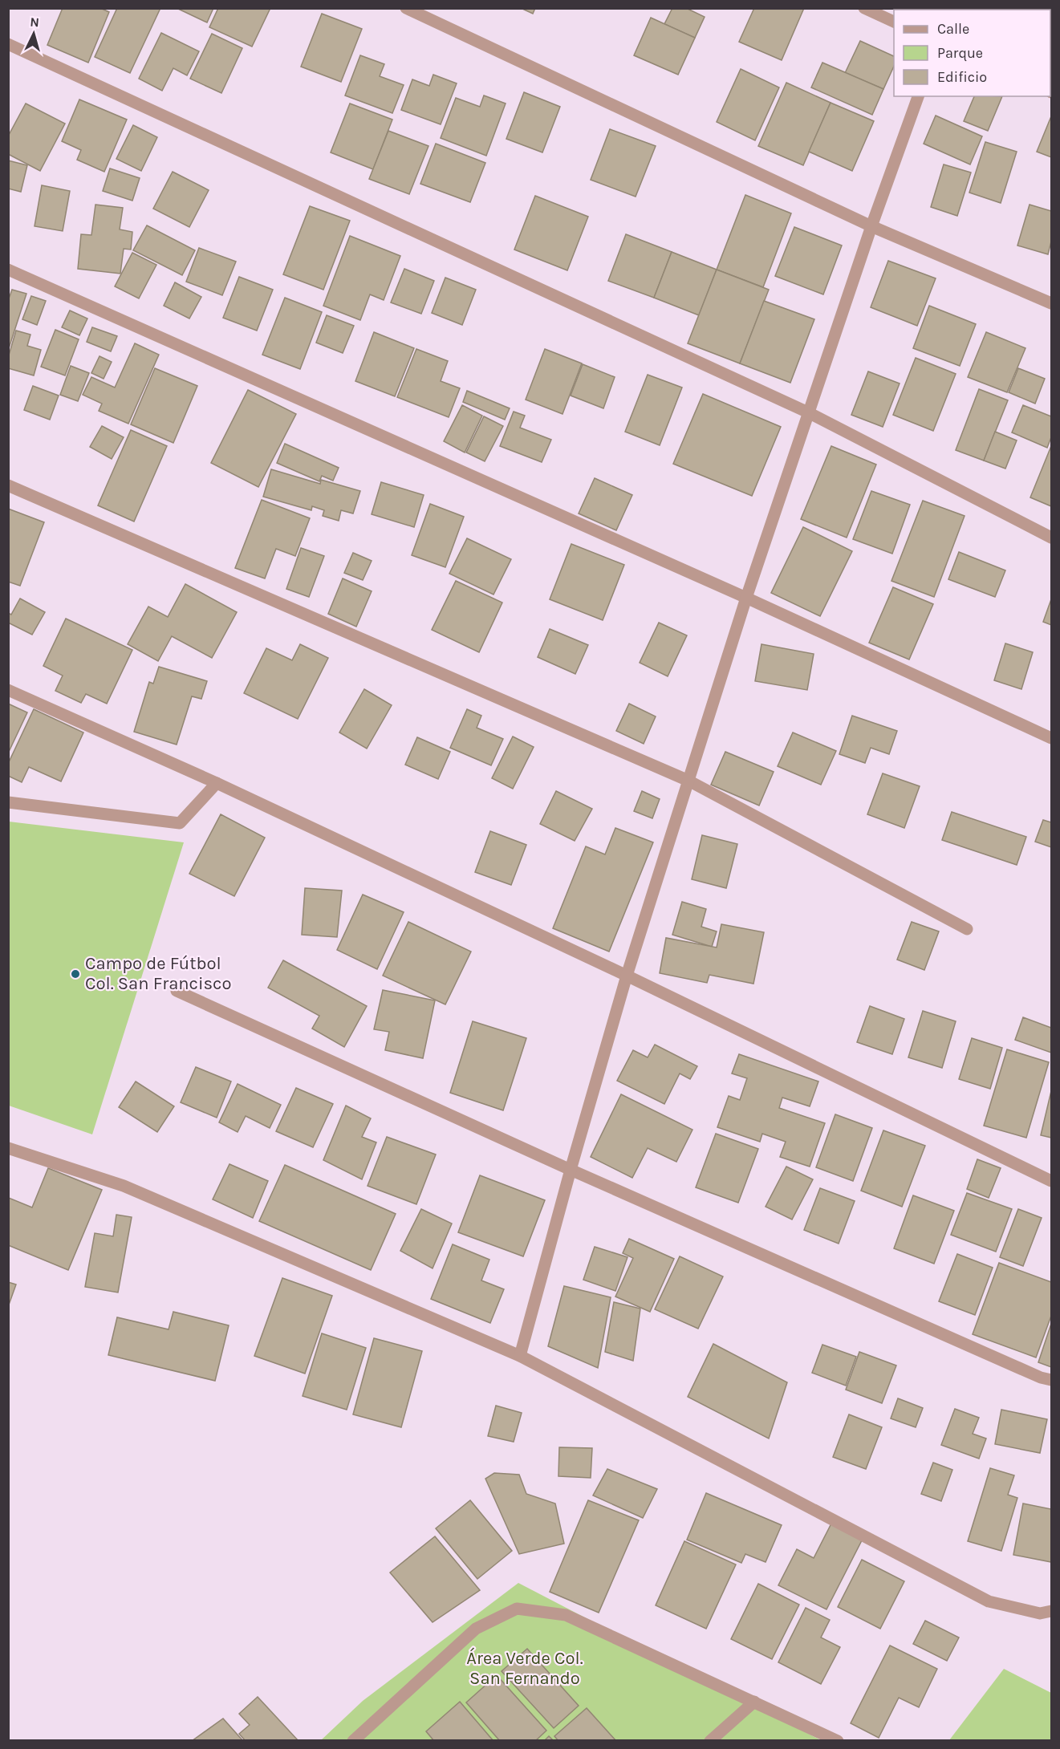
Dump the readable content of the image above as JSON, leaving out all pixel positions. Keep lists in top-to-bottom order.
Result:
{
  "parks": ["Área Verde Col. San Fernando"],
  "places": ["Campo de Fútbol Col. San Francisco"],
  "legend": ["Calle", "Parque", "Edificio"],
  "north": "top"
}
